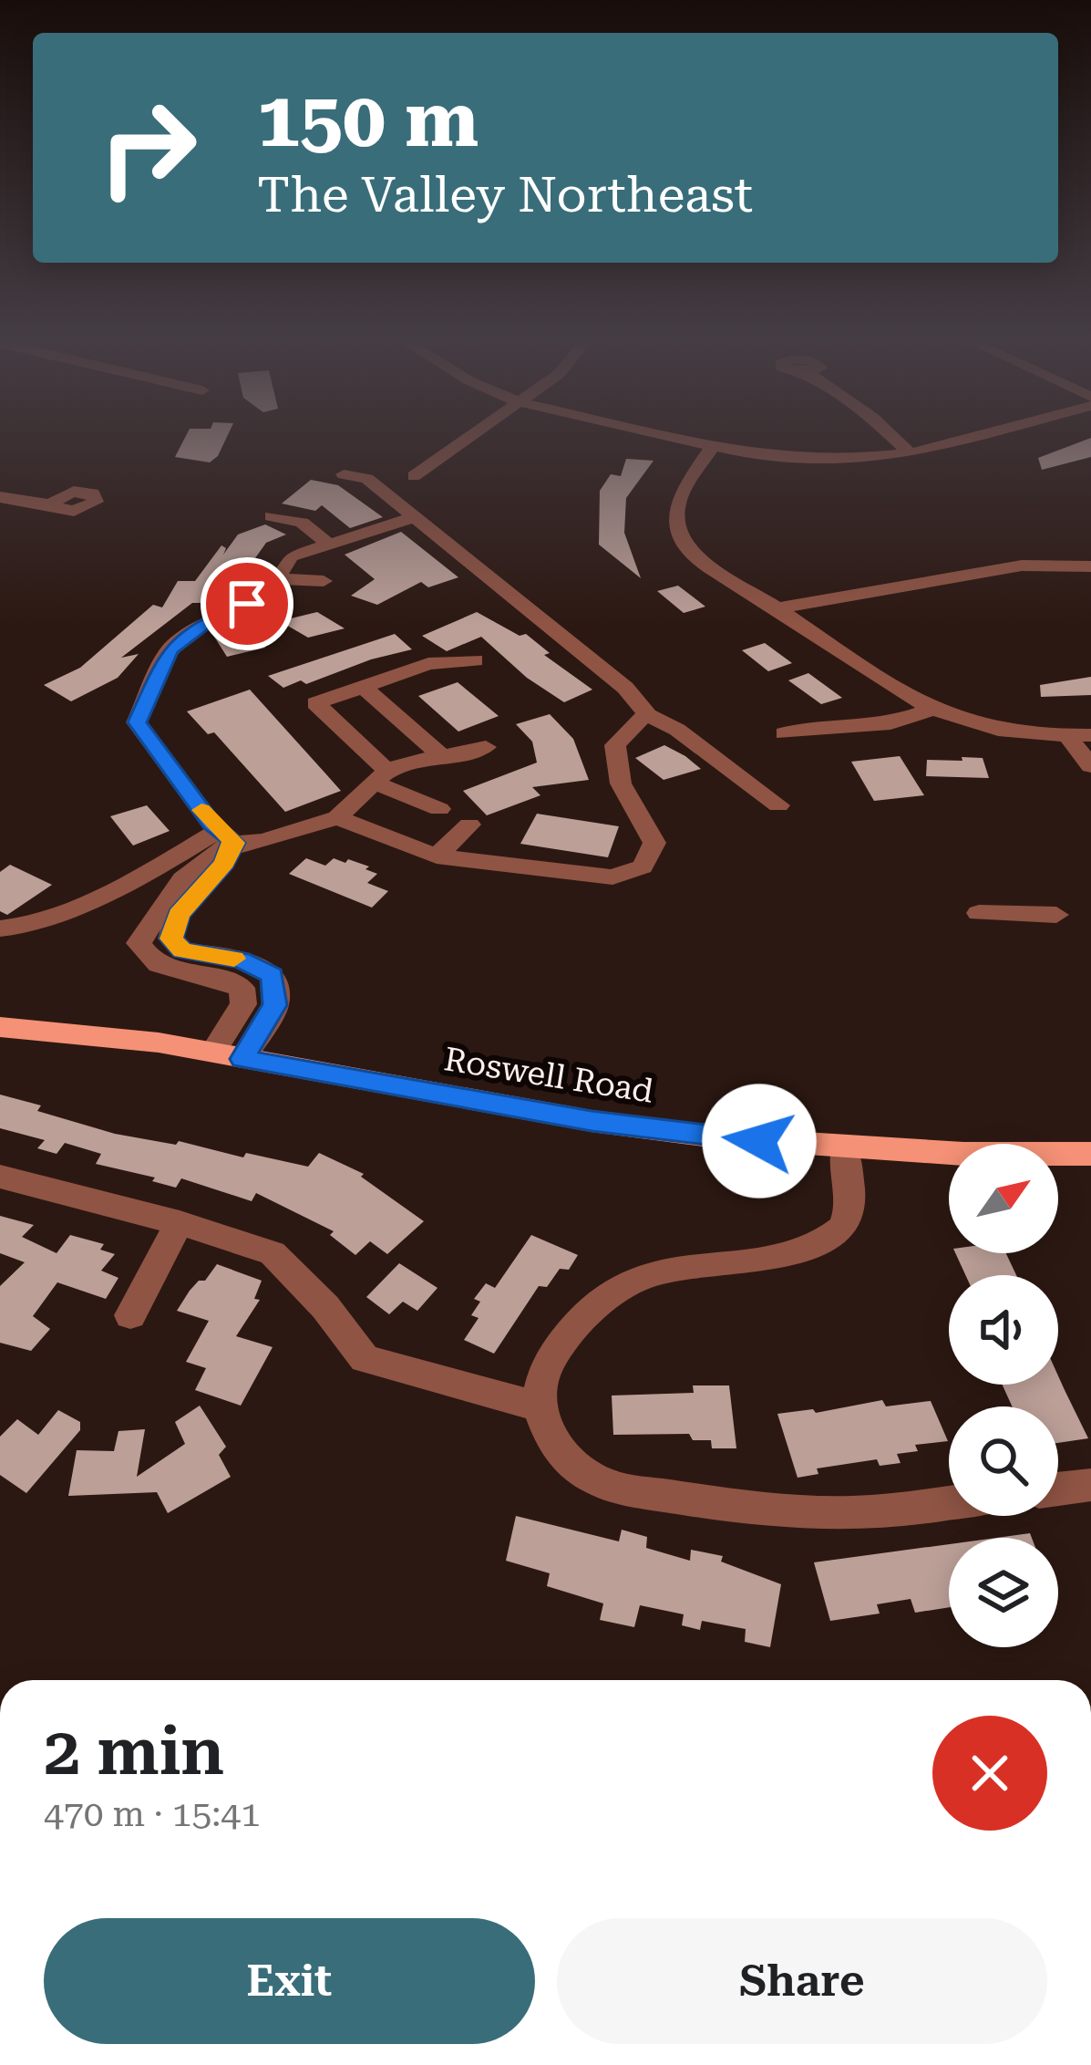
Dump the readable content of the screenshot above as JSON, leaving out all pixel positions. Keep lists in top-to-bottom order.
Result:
{
  "streets": {
    "main road": ["Roswell Road"]
  },
  "north": "top right",
  "page": {
    "turn": ["150 m", "The Valley Northeast"],
    "heading": ["2 min", "470 m · 15:41"],
    "buttons": ["Exit", "Share"]
  }
}
